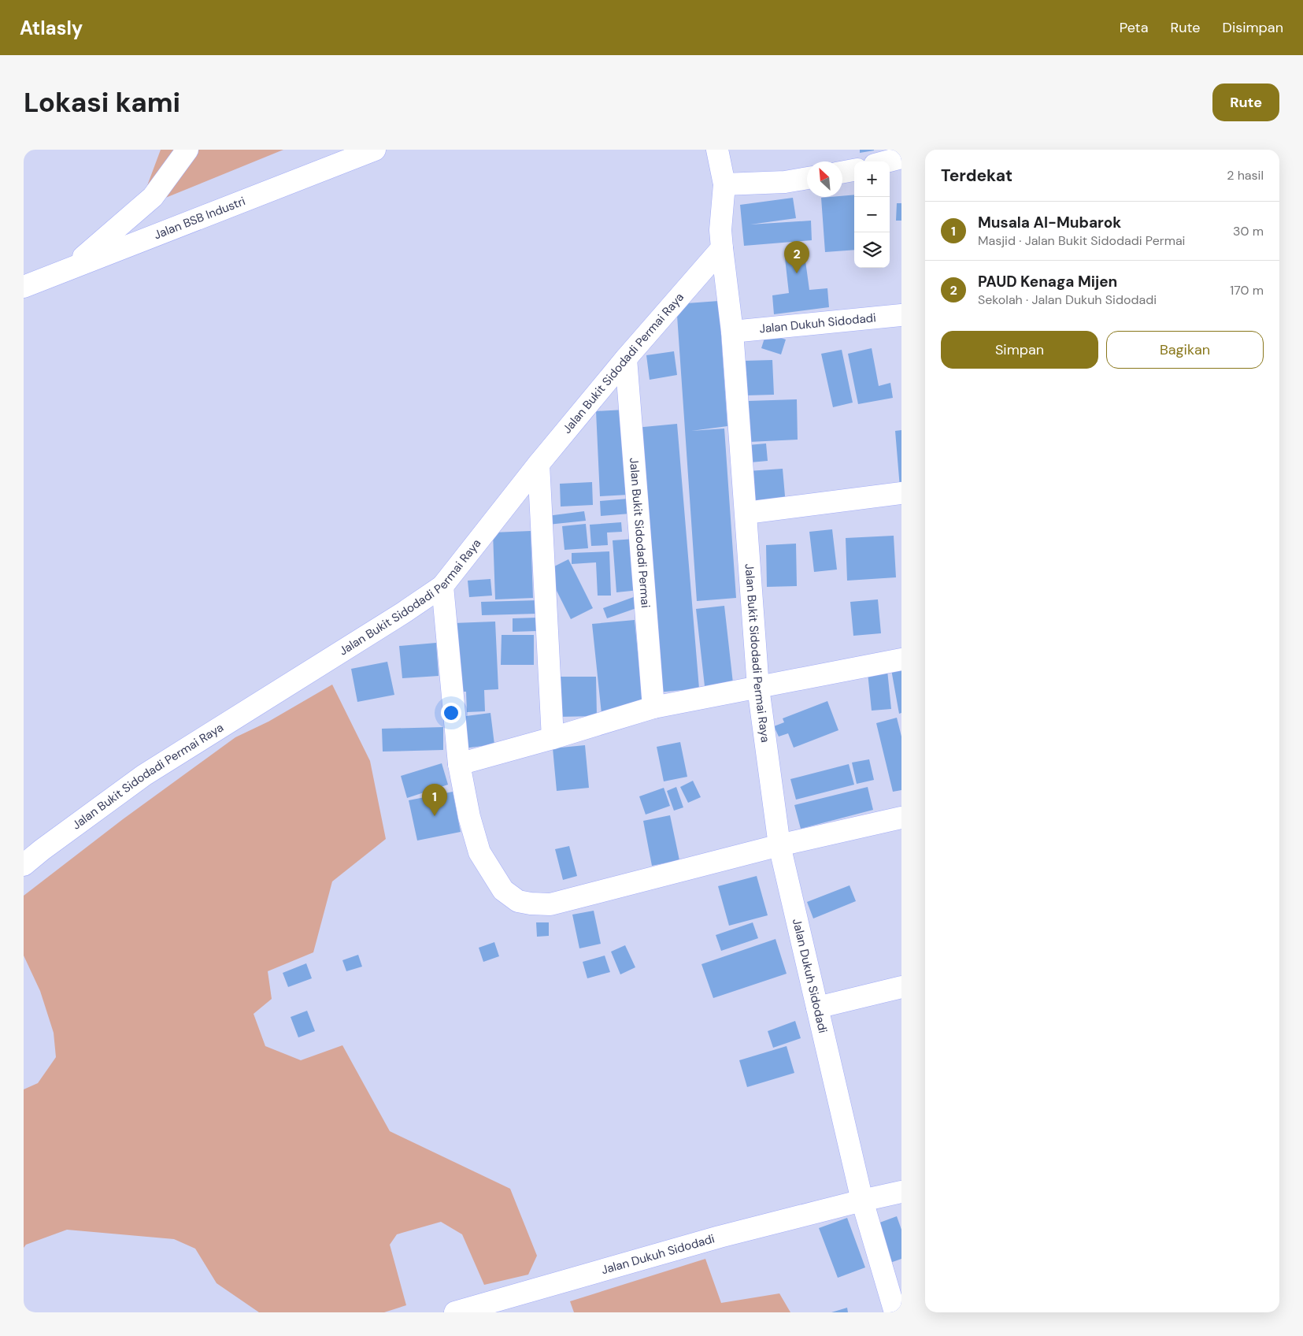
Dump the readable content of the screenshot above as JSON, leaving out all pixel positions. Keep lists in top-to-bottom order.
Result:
{
  "streets": {
    "street": [
      "Jalan BSB Industri",
      "Jalan Dukuh Sidodadi",
      "Jalan Bukit Sidodadi Permai Raya",
      "Jalan Bukit Sidodadi Permai"
    ]
  },
  "crossings": [
    ["Jalan Dukuh Sidodadi", "Jalan Bukit Sidodadi Permai Raya"],
    ["Jalan Bukit Sidodadi Permai Raya", "Jalan Bukit Sidodadi Permai"]
  ],
  "north": "top left",
  "page": {
    "header": "Atlasly",
    "nav": ["Peta", "Rute", "Disimpan"],
    "buttons": [
      "Rute",
      ["Simpan", "Bagikan"]
    ],
    "title": "Lokasi kami",
    "heading": ["Terdekat", "2 hasil"],
    "map_buttons": ["+", "−"],
    "list": [
      {
        "mark": "1",
        "name": "Musala Al-Mubarok",
        "note": "Masjid · Jalan Bukit Sidodadi Permai",
        "value": "30 m"
      },
      {
        "mark": "2",
        "name": "PAUD Kenaga Mijen",
        "note": "Sekolah · Jalan Dukuh Sidodadi",
        "value": "170 m"
      }
    ],
    "pins": ["2", "1"]
  }
}
